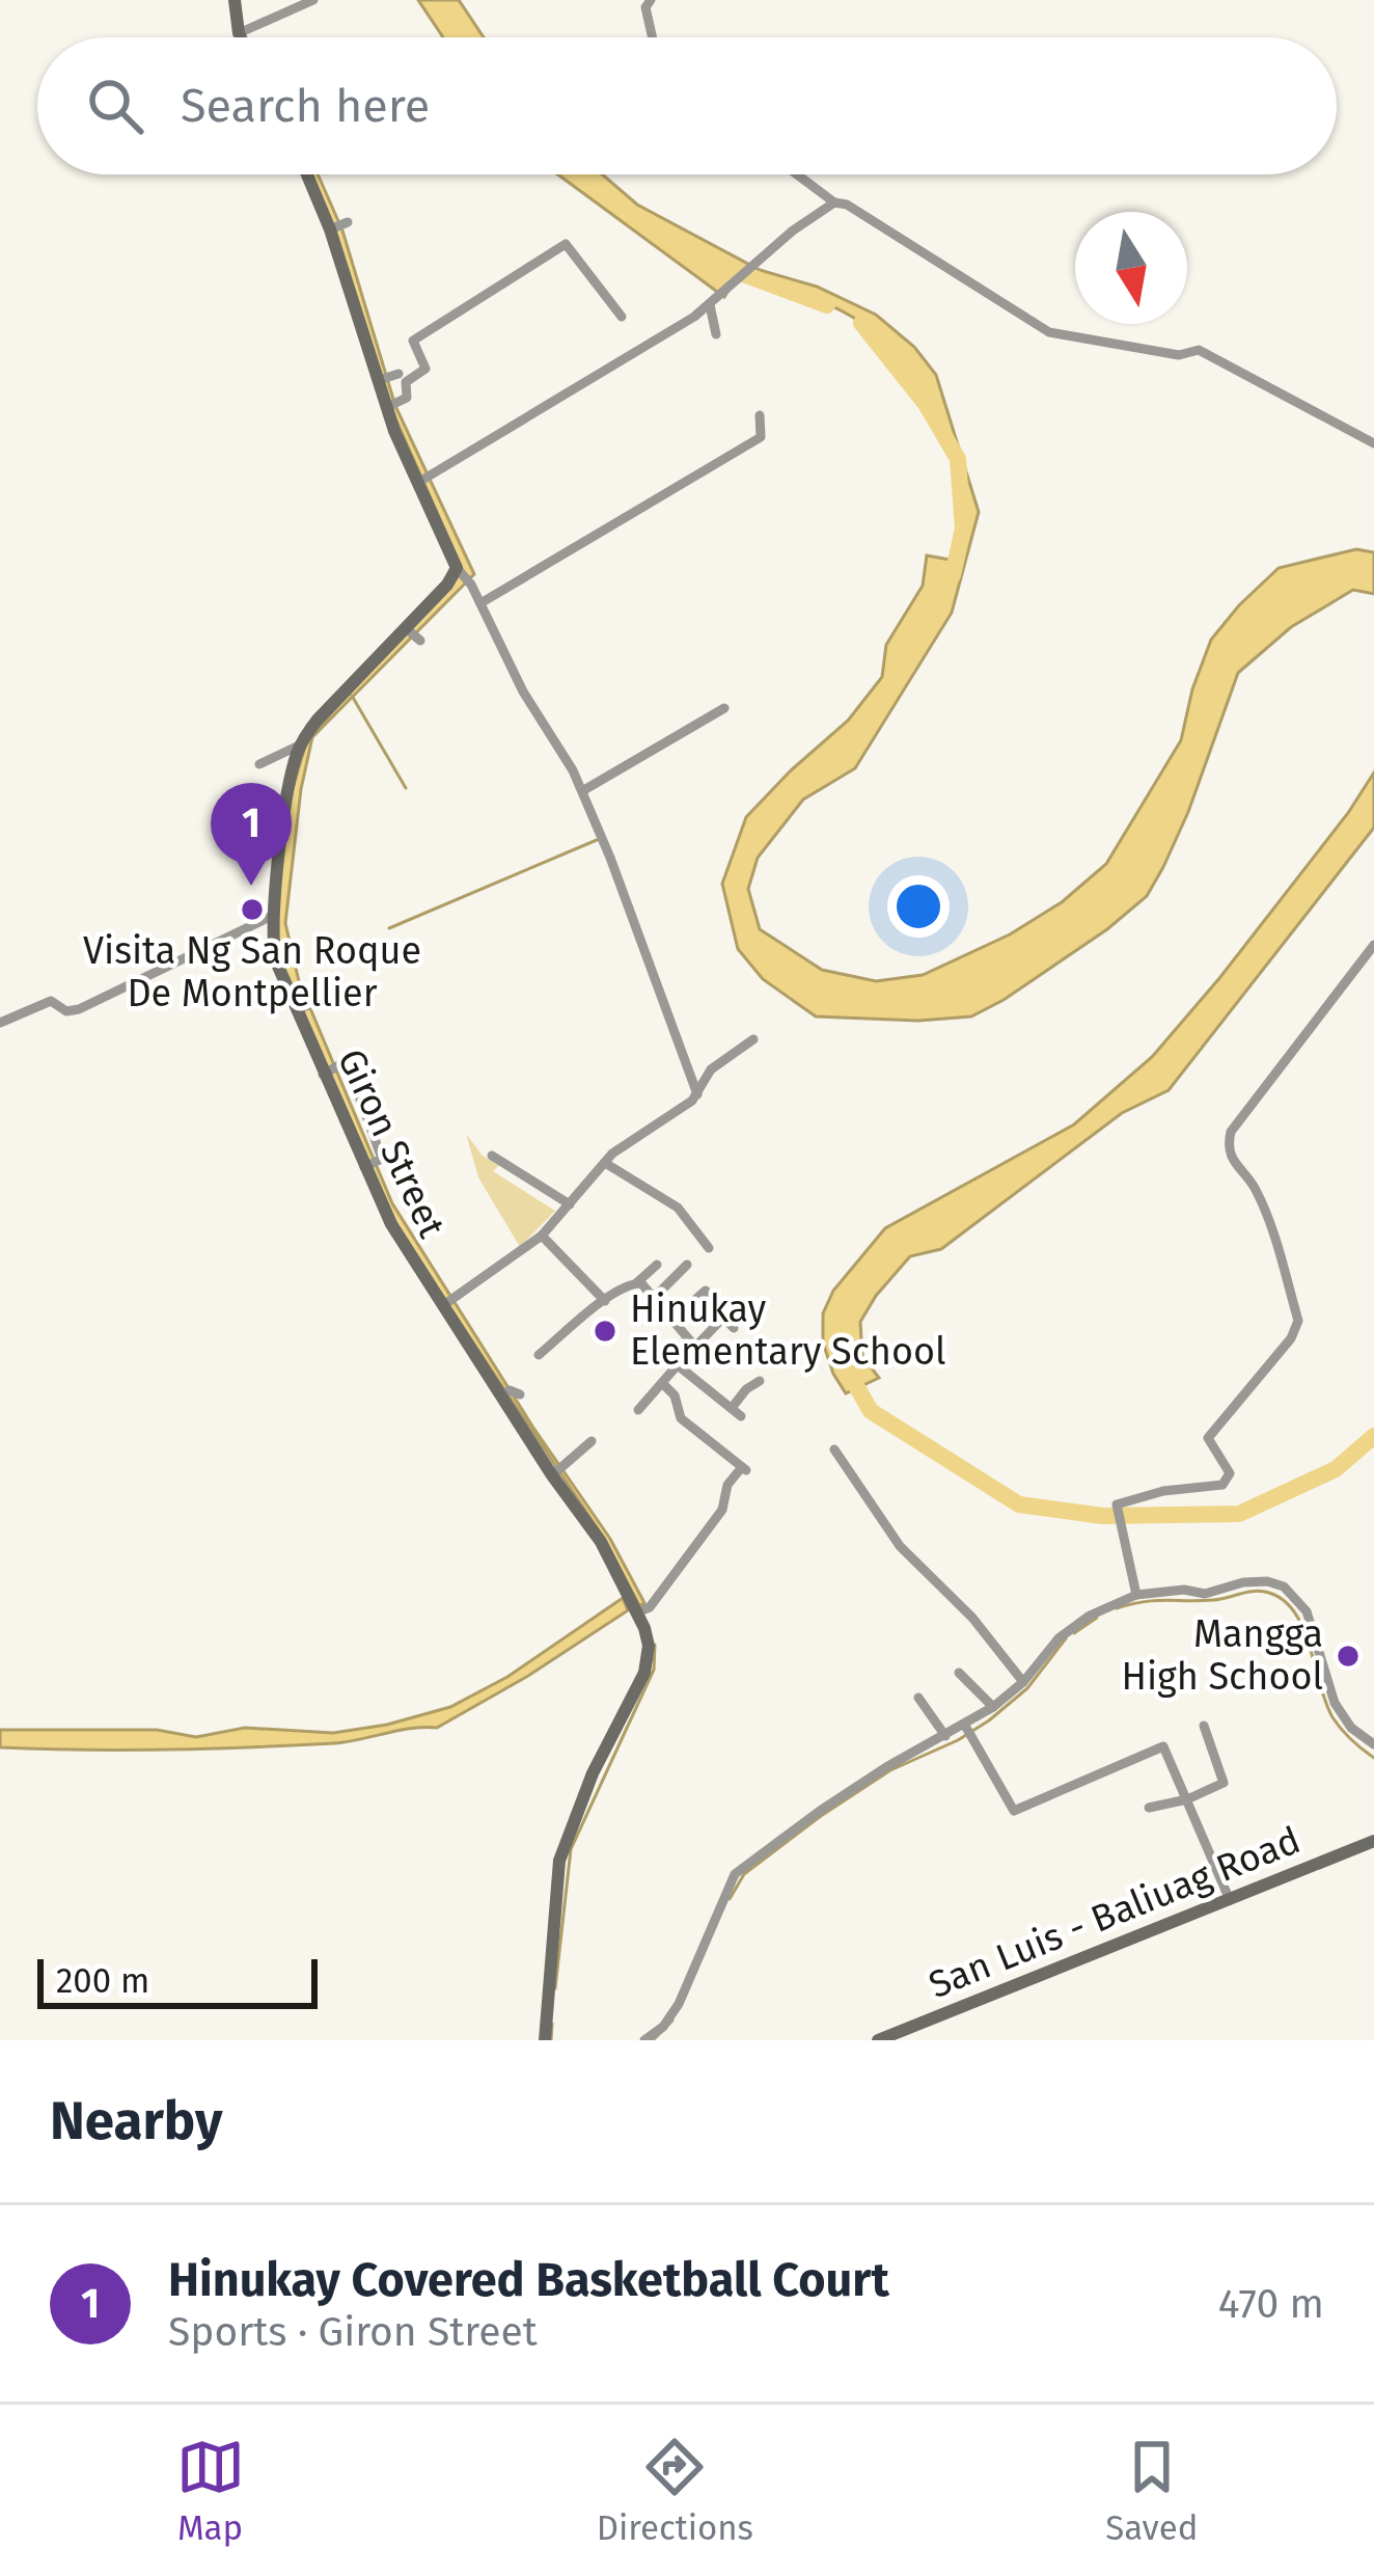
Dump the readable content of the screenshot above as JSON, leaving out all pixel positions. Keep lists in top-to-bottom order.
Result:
{
  "streets": {
    "street": ["Giron Street", "San Luis - Baliuag Road"]
  },
  "places": ["Visita Ng San Roque De Montpellier", "Hinukay Elementary School", "Mangga High School"],
  "scale_bar": "200 m",
  "north": "bottom",
  "page": {
    "search": "Search here",
    "pins": "1",
    "scale": "200 m",
    "heading": "Nearby",
    "list": [
      {
        "mark": "1",
        "name": "Hinukay Covered Basketball Court",
        "note": "Sports · Giron Street",
        "value": "470 m"
      }
    ],
    "nav": ["Map", "Directions", "Saved"]
  }
}
